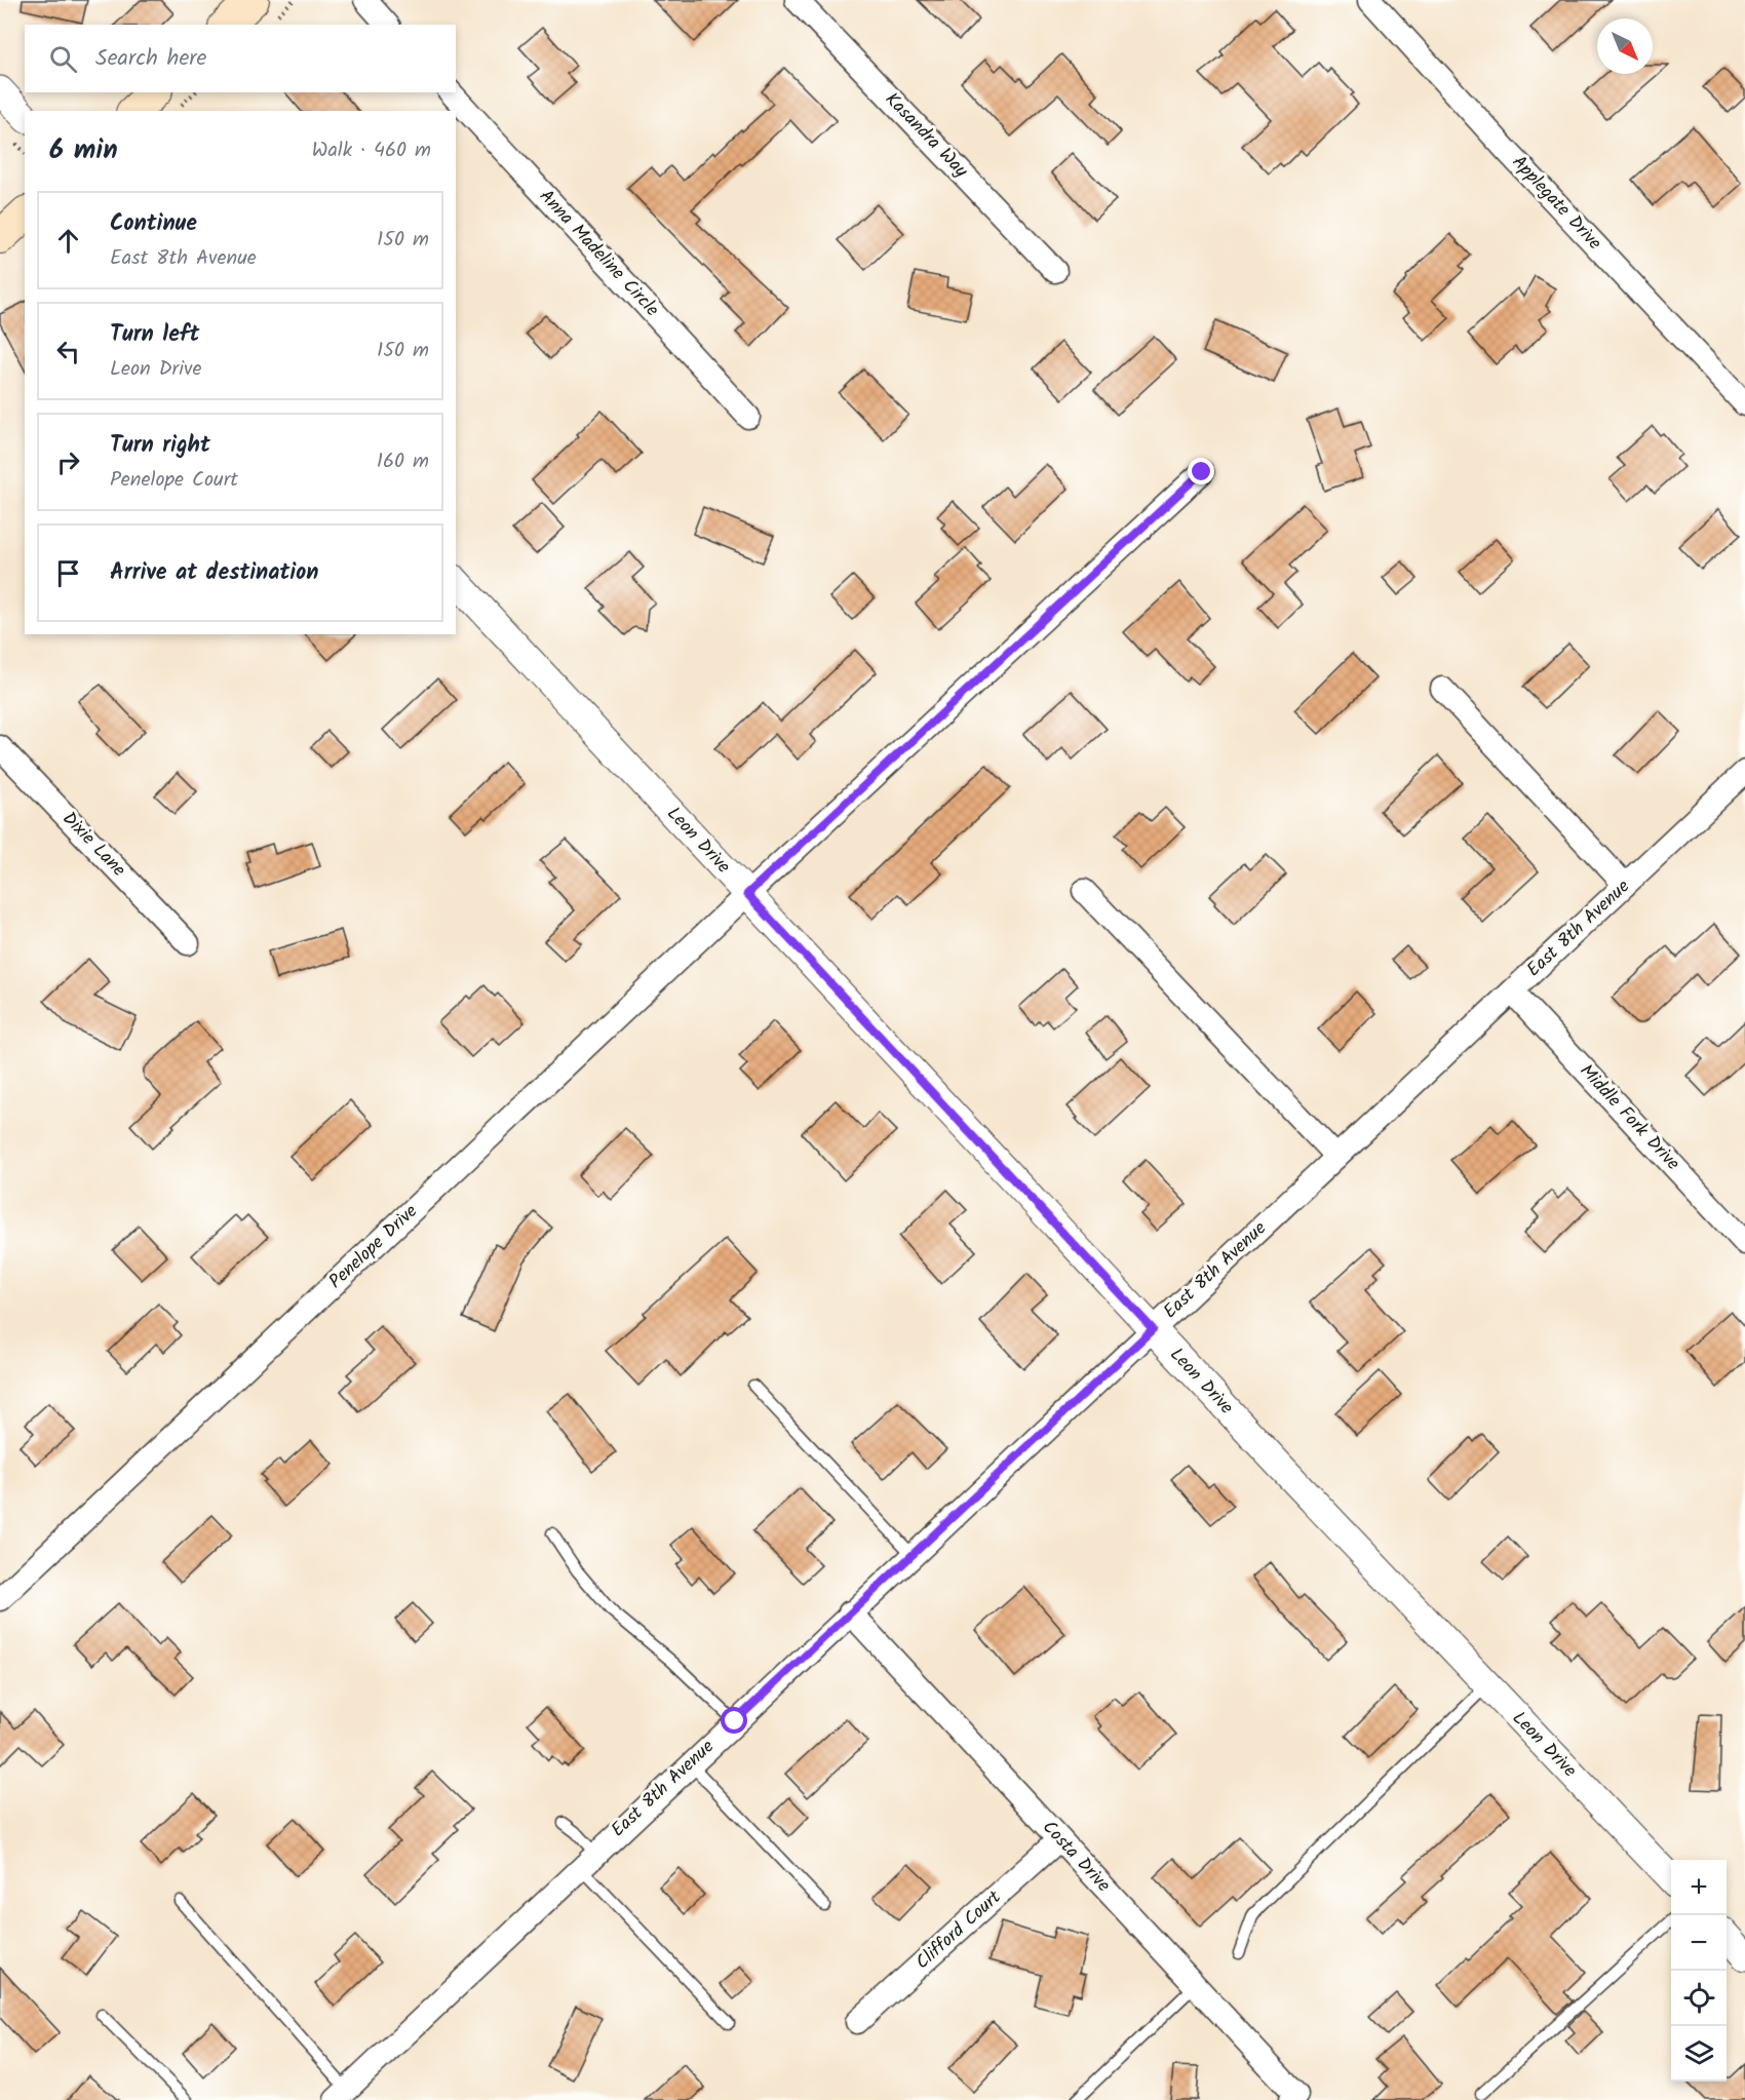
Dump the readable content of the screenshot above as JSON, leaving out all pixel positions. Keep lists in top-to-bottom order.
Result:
{
  "streets": {
    "street": [
      "Kasandra Way",
      "Applegate Drive",
      "Anna Madeline Circle",
      "Leon Drive",
      "Dixie Lane",
      "East 8th Avenue",
      "Middle Fork Drive",
      "Penelope Drive",
      "Costa Drive",
      "Clifford Court"
    ]
  },
  "crossings": [
    ["Leon Drive", "East 8th Avenue"],
    ["Leon Drive", "Penelope Drive"],
    ["East 8th Avenue", "Middle Fork Drive"],
    ["East 8th Avenue", "Costa Drive"],
    ["Costa Drive", "Clifford Court"]
  ],
  "north": "bottom right",
  "page": {
    "search": "Search here",
    "heading": ["6 min", "Walk · 460 m"],
    "list": [
      ["Continue", "East 8th Avenue", "150 m"],
      ["Turn left", "Leon Drive", "150 m"],
      ["Turn right", "Penelope Court", "160 m"],
      "Arrive at destination"
    ],
    "map_buttons": ["+", "−"]
  }
}
